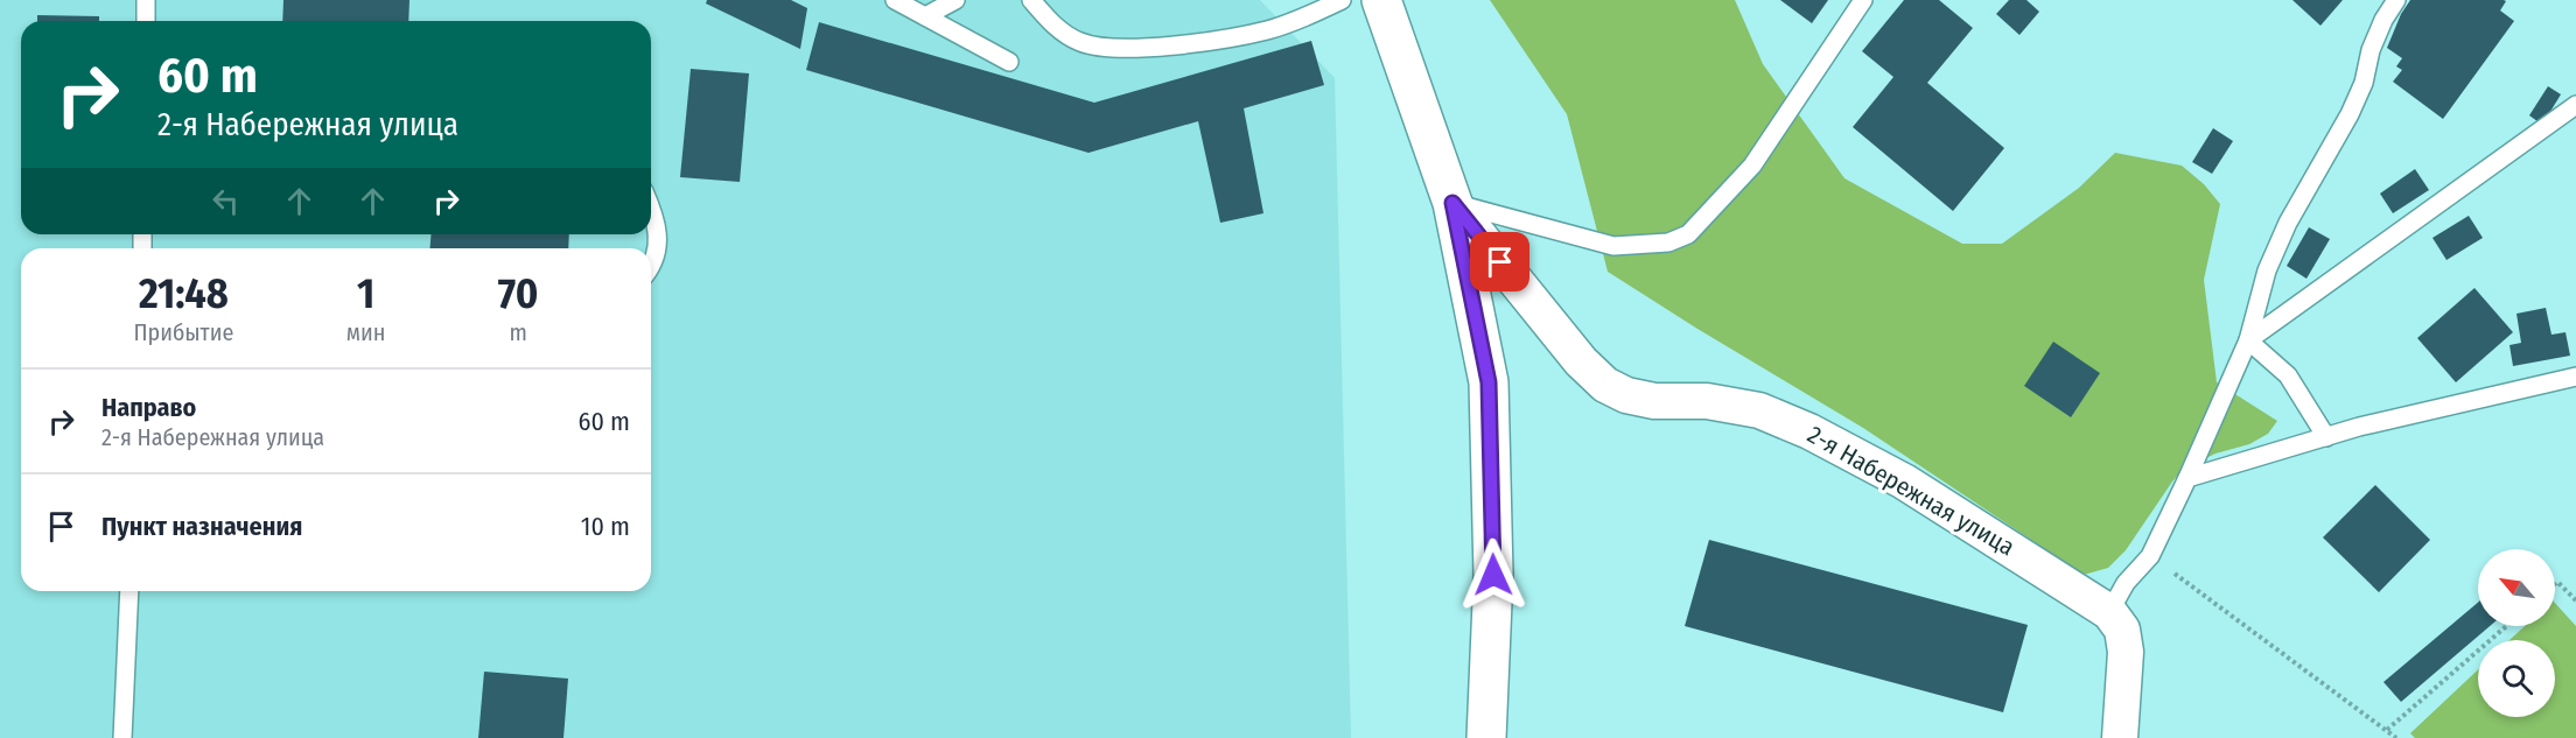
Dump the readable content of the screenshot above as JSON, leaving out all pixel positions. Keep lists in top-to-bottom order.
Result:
{
  "streets": {
    "street": ["2-я Набережная улица"]
  },
  "north": "top left",
  "page": {
    "turn": ["60 m", "2-я Набережная улица"],
    "eta": [
      "21:48",
      "Прибытие",
      "1",
      "мин",
      "70",
      "m"
    ],
    "list": [
      {
        "name": "Направо",
        "note": "2-я Набережная улица",
        "value": "60 m"
      },
      {
        "name": "Пункт назначения",
        "value": "10 m"
      }
    ]
  }
}
